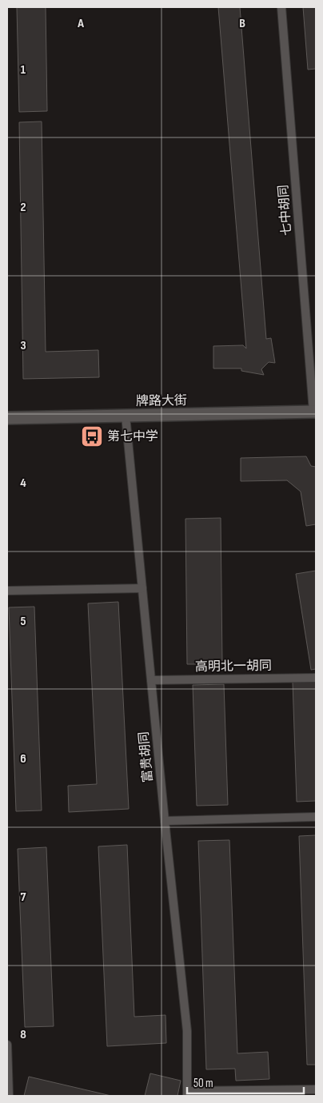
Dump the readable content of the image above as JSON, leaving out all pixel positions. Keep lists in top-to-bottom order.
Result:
{
  "streets": {
    "street": ["牌路大街"],
    "lane": ["七中胡同", "高明北一胡同", "富贵胡同"]
  },
  "crossings": [
    ["七中胡同", "牌路大街"],
    ["牌路大街", "富贵胡同"],
    ["高明北一胡同", "富贵胡同"]
  ],
  "places": {
    "bus stop": ["第七中学"]
  },
  "scale_bar": "50 m",
  "grid": {
    "columns": ["A", "B"],
    "rows": [
      "1",
      "2",
      "3",
      "4",
      "5",
      "6",
      "7",
      "8"
    ]
  }
}
